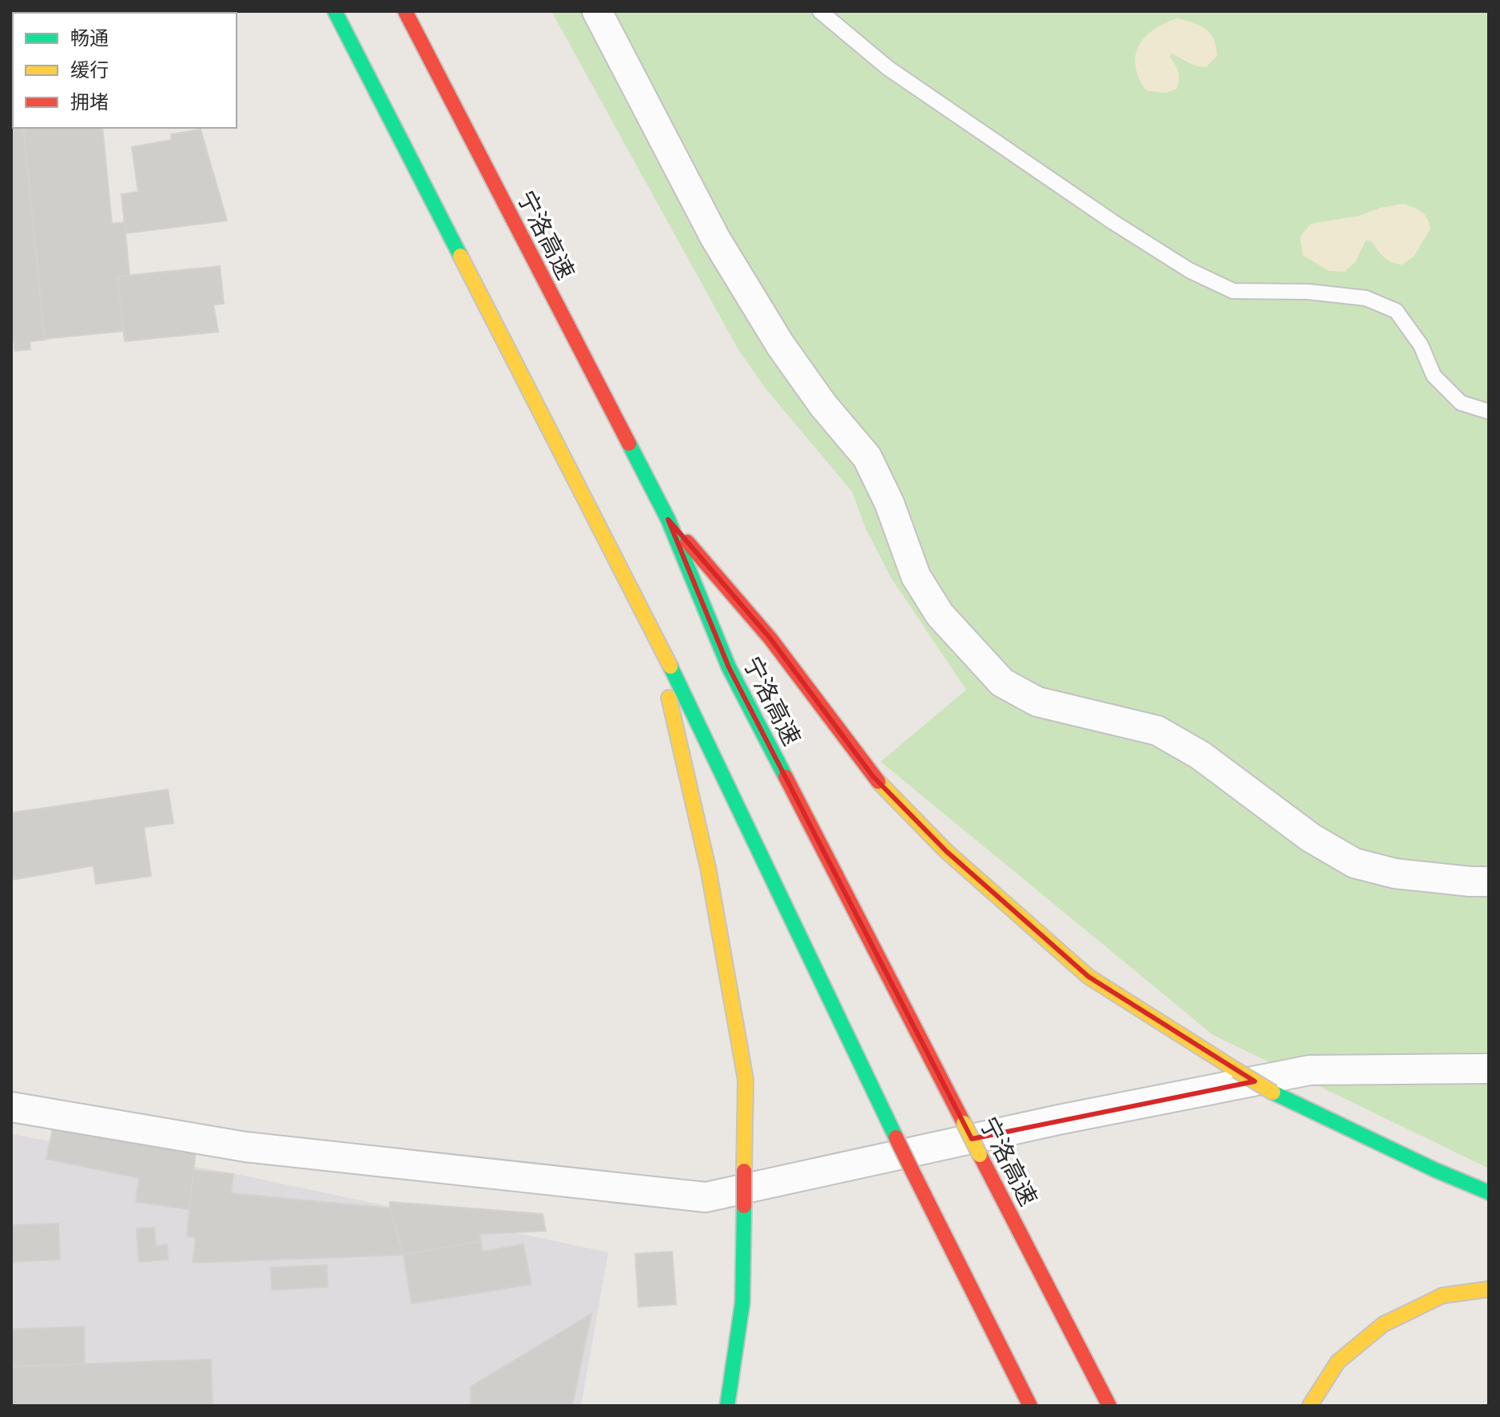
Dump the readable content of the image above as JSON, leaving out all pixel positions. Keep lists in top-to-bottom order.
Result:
{
  "streets": {
    "highway": ["宁洛高速"]
  },
  "legend": ["畅通", "缓行", "拥堵"]
}
